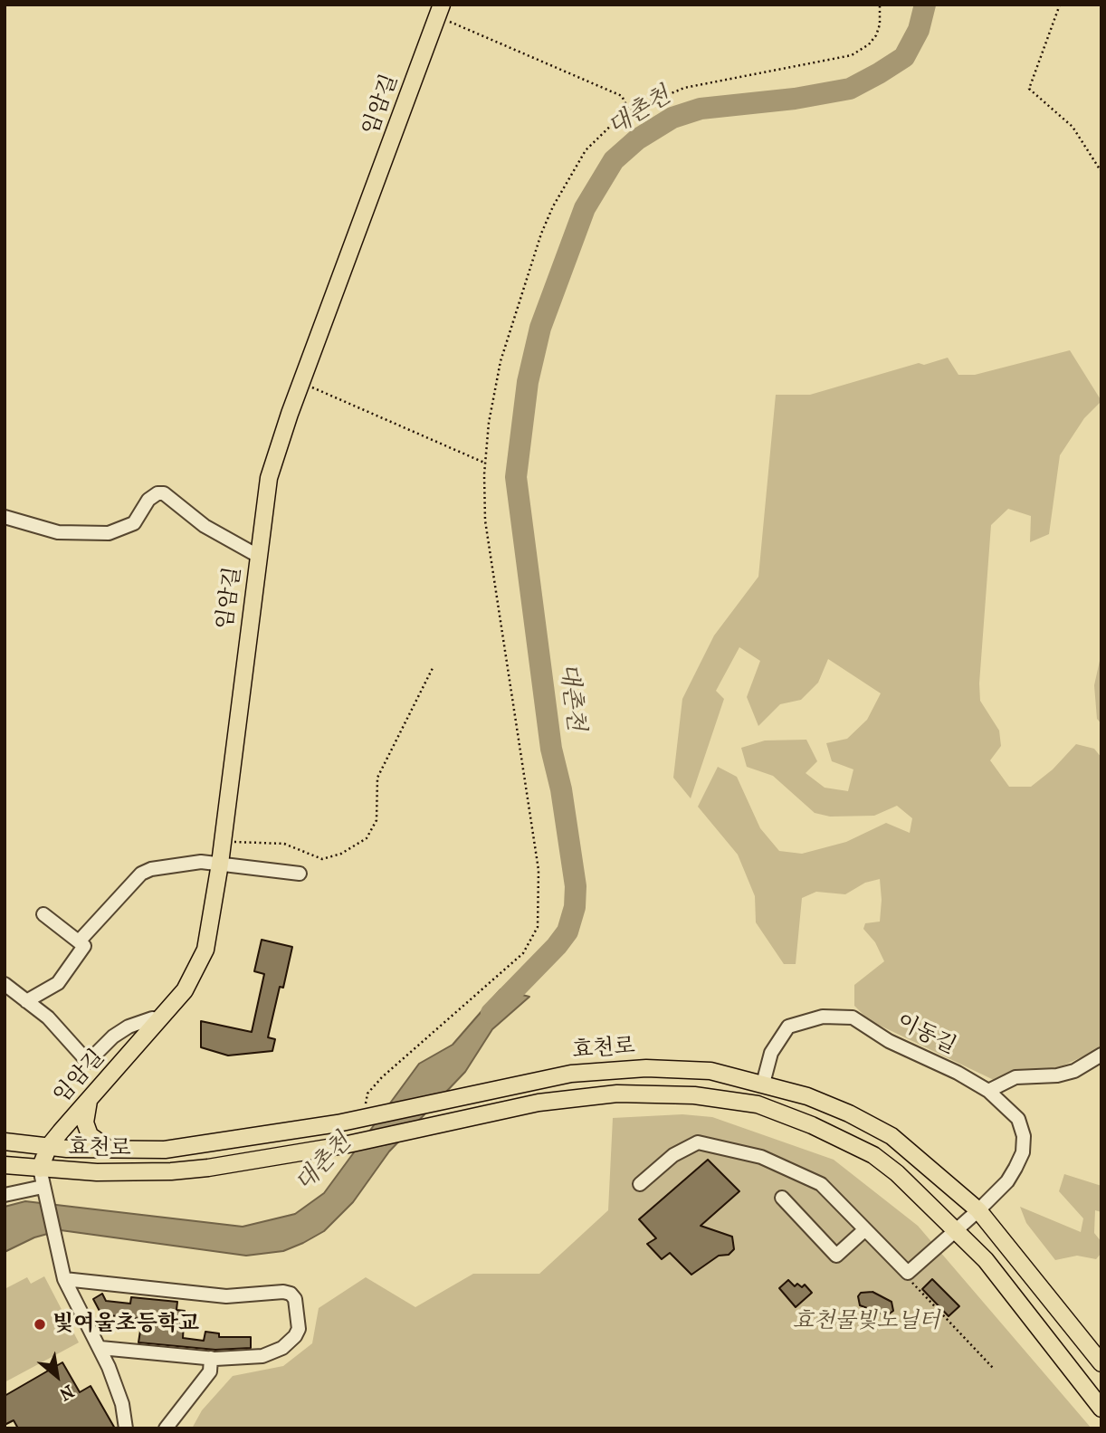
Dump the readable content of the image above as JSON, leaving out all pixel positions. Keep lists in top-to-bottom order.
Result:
{
  "streets": {
    "main road": ["임암길", "효천로"],
    "street": ["이동길"]
  },
  "crossings": [
    ["임암길", "효천로"],
    ["이동길", "효천로"]
  ],
  "water": ["대촌천"],
  "parks": ["효천물빛노닐터"],
  "places": ["빛여울초등학교"],
  "north": "bottom right"
}
